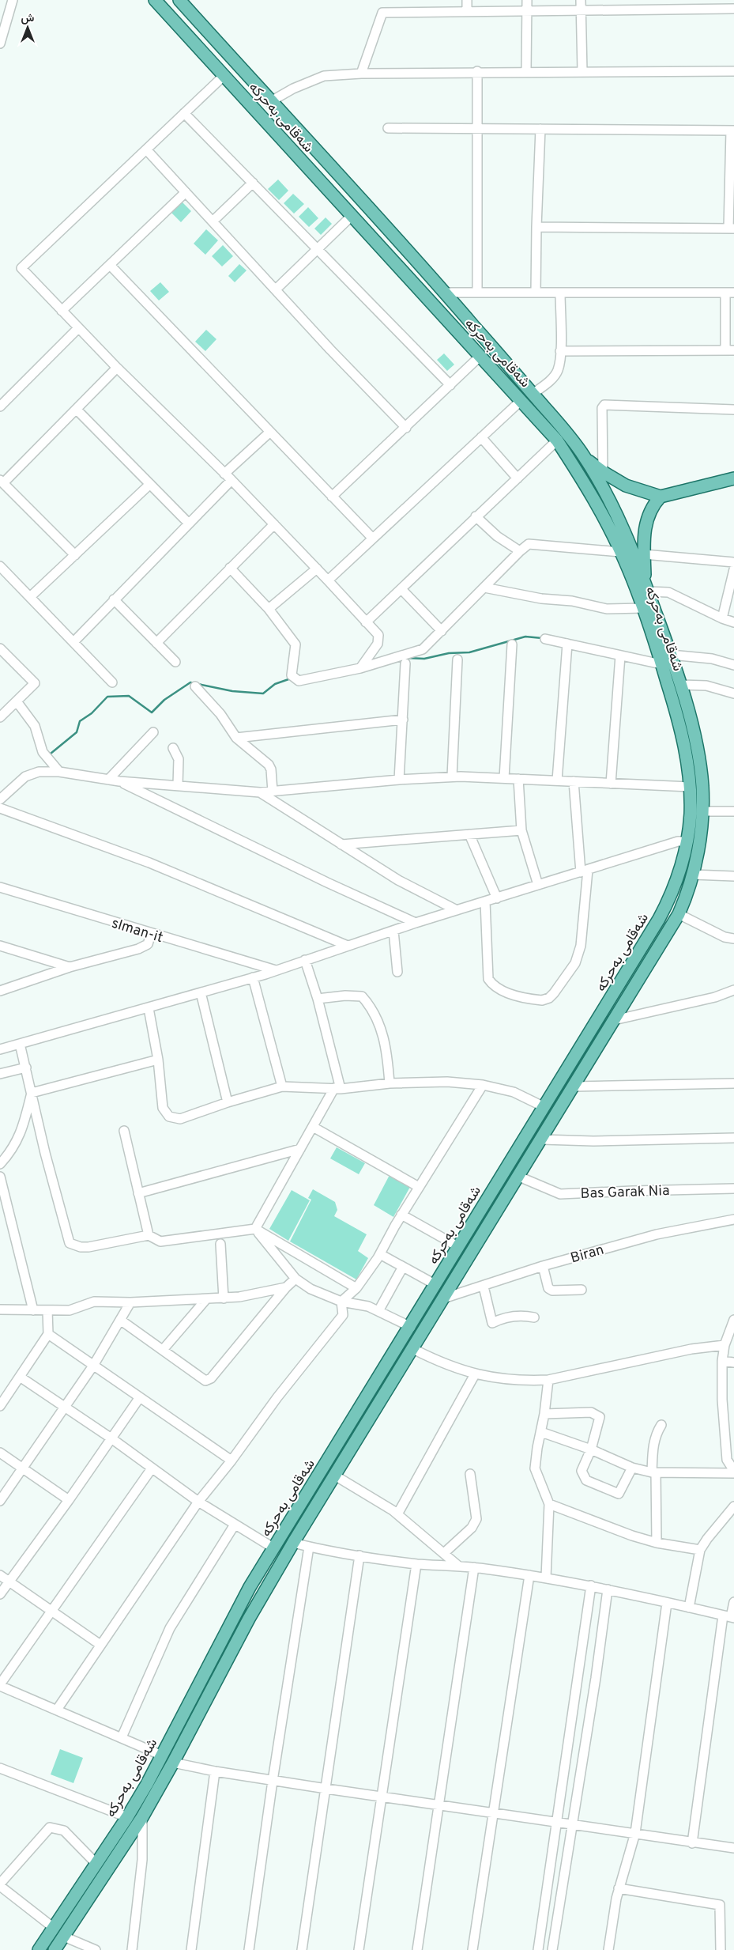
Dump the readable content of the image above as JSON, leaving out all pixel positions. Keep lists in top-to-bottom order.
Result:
{
  "streets": {
    "main road": ["شەقامی بەحرکە"],
    "street": ["slman-it", "Bas Garak Nia", "Biran"]
  },
  "crossings": [
    ["شەقامی بەحرکە", "Bas Garak Nia"],
    ["شەقامی بەحرکە", "Biran"]
  ],
  "north": "top"
}
